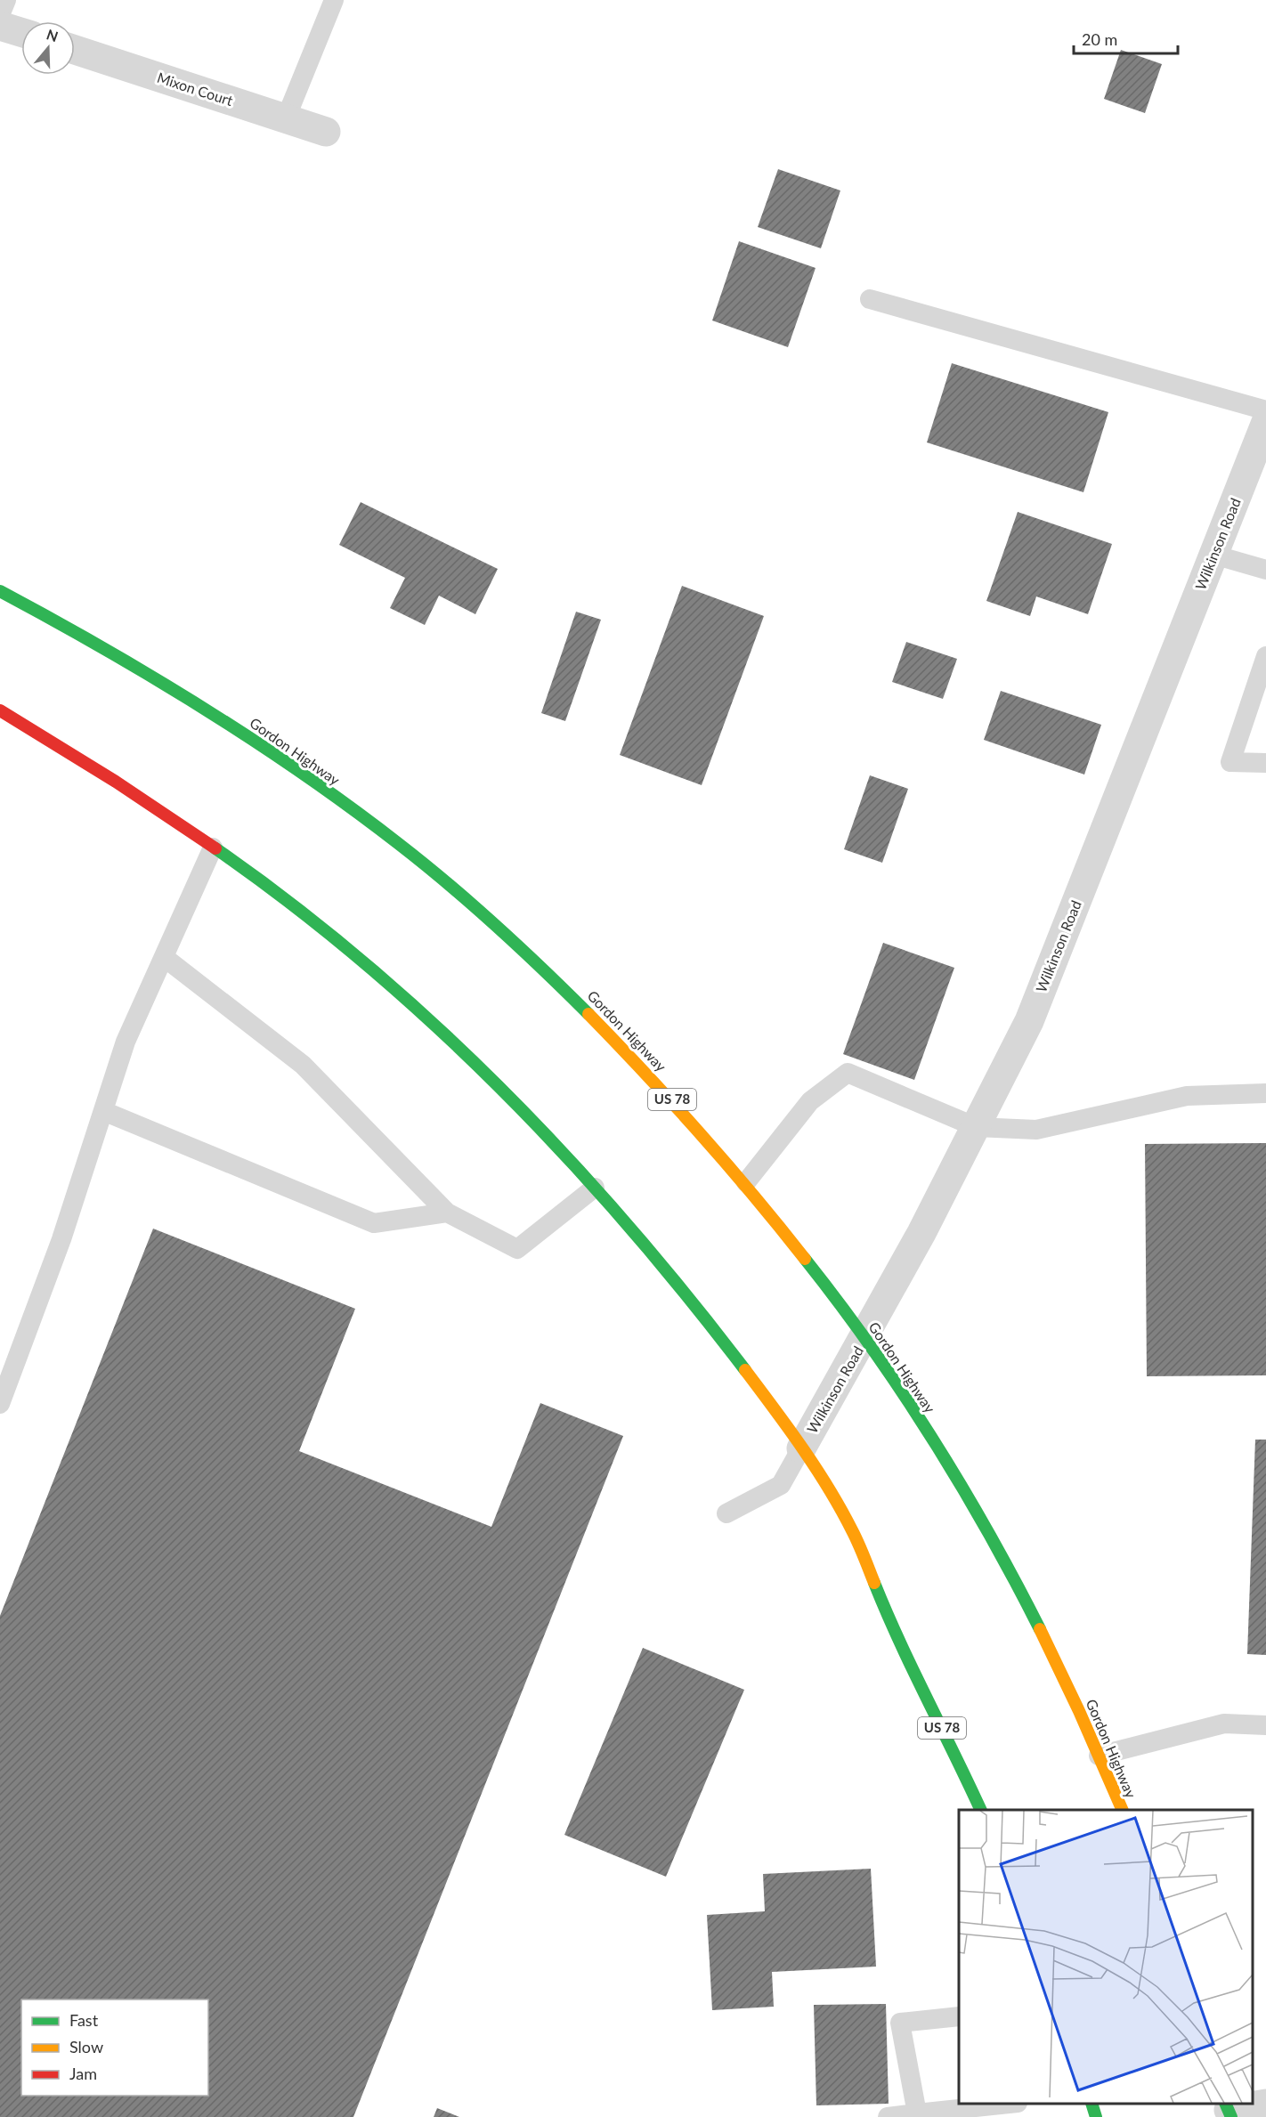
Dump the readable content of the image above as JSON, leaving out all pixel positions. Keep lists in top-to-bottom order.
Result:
{
  "streets": {
    "highway": ["Gordon Highway", "US 78"],
    "street": ["Mixon Court", "Wilkinson Road"]
  },
  "crossings": [
    ["Wilkinson Road", "Gordon Highway"],
    ["Wilkinson Road", "US 78"]
  ],
  "legend": ["Fast", "Slow", "Jam"],
  "scale_bar": "20 m",
  "north": "top"
}
